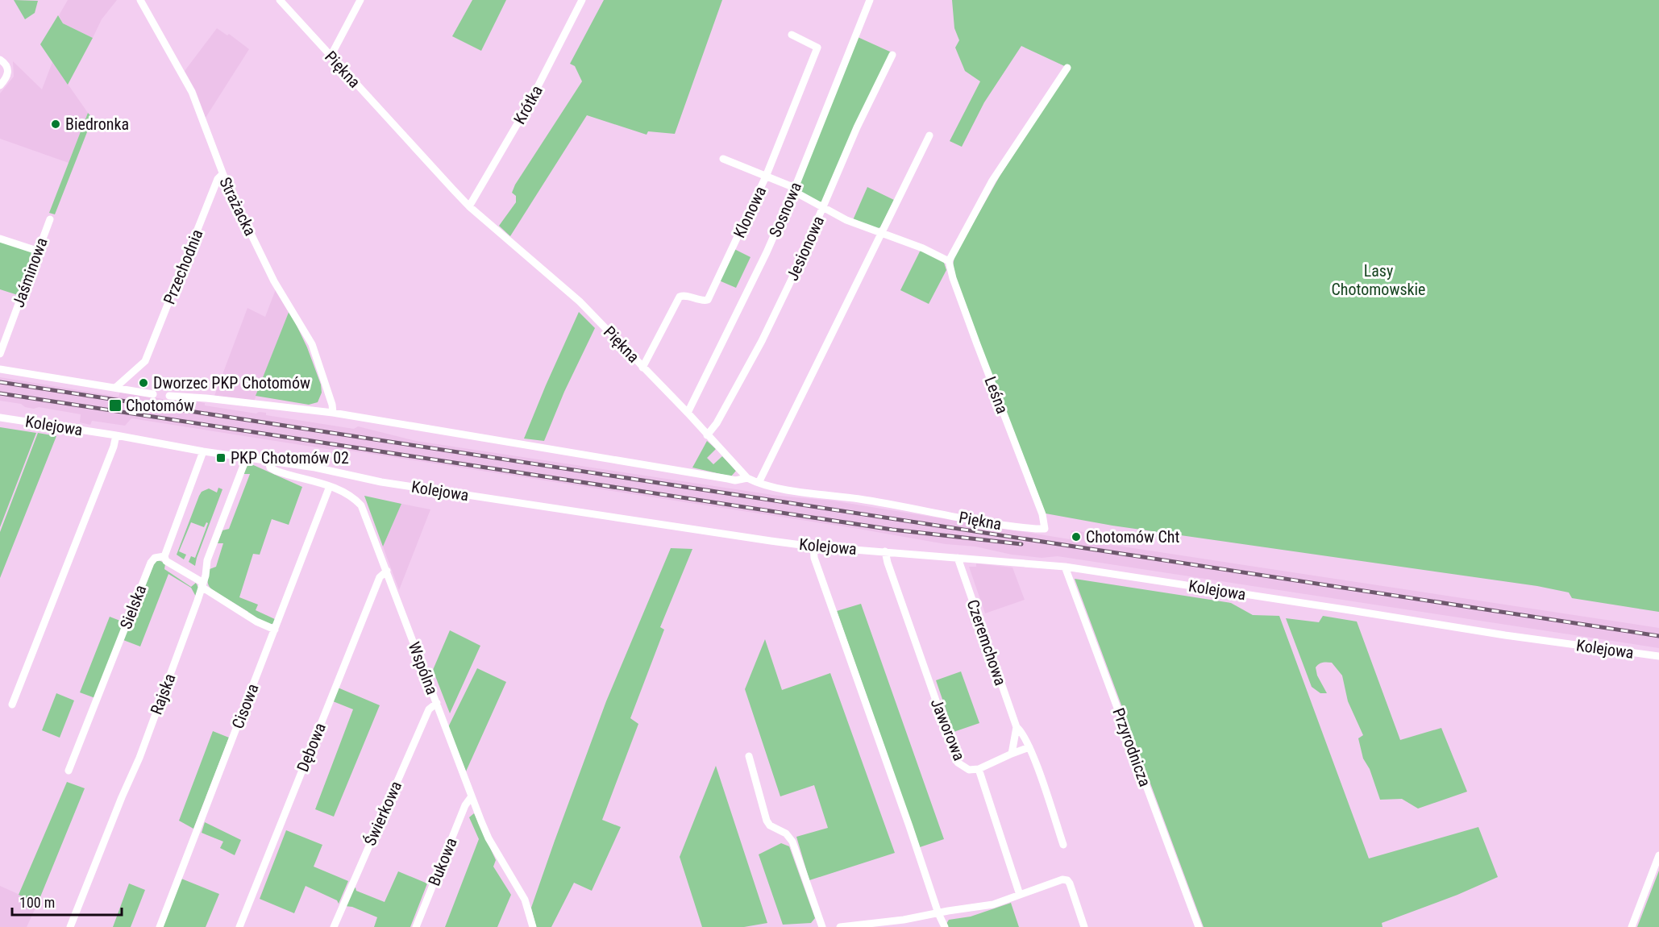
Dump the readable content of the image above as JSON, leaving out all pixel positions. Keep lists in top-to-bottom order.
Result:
{
  "streets": {
    "street": [
      "Piękna",
      "Krótka",
      "Strażacka",
      "Sosnowa",
      "Klonowa",
      "Jesionowa",
      "Przechodnia",
      "Jaśminowa",
      "Leśna",
      "Kolejowa",
      "Sielska",
      "Czeremchowa",
      "Wspólna",
      "Rajska",
      "Cisowa",
      "Jaworowa",
      "Dębowa",
      "Przyrodnicza",
      "Świerkowa",
      "Bukowa"
    ]
  },
  "crossings": [
    ["Piękna", "Krótka"],
    ["Piękna", "Sosnowa"],
    ["Piękna", "Klonowa"],
    ["Piękna", "Jesionowa"],
    ["Piękna", "Leśna"],
    ["Strażacka", "Przechodnia"],
    ["Kolejowa", "Sielska"],
    ["Kolejowa", "Czeremchowa"],
    ["Kolejowa", "Wspólna"],
    ["Kolejowa", "Rajska"],
    ["Kolejowa", "Jaworowa"],
    ["Kolejowa", "Przyrodnicza"],
    ["Wspólna", "Cisowa"],
    ["Wspólna", "Dębowa"],
    ["Wspólna", "Świerkowa"],
    ["Wspólna", "Bukowa"]
  ],
  "parks": ["Lasy Chotomowskie"],
  "places": {
    "other": ["Biedronka", "Dworzec PKP Chotomów", "Chotomów Cht"],
    "transit": ["Chotomów", "PKP Chotomów 02"]
  },
  "scale_bar": "100 m"
}
